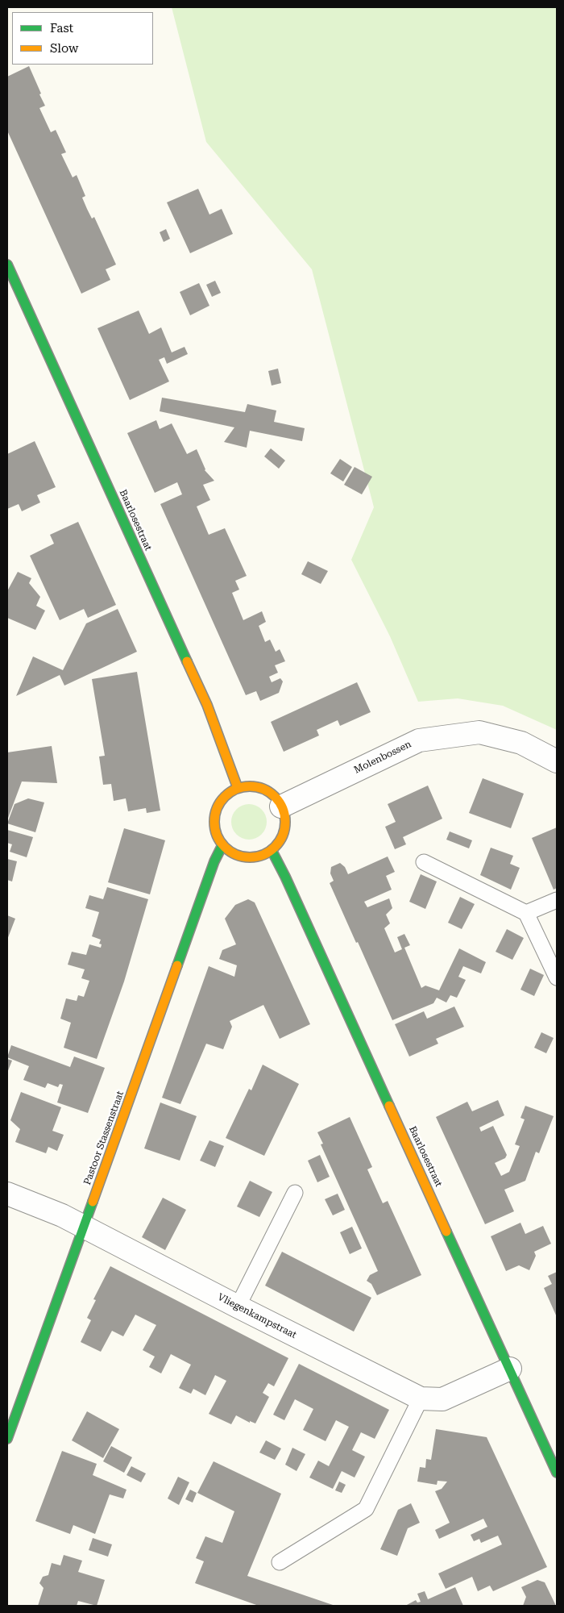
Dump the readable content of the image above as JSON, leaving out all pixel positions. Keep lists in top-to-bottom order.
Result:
{
  "streets": {
    "street": [
      "Baarlosestraat",
      "Molenbossen",
      "Pastoor Stassenstraat",
      "Vliegenkampstraat"
    ]
  },
  "crossings": [
    ["Baarlosestraat", "Molenbossen"],
    ["Baarlosestraat", "Pastoor Stassenstraat"],
    ["Baarlosestraat", "Vliegenkampstraat"],
    ["Molenbossen", "Pastoor Stassenstraat"],
    ["Pastoor Stassenstraat", "Vliegenkampstraat"]
  ],
  "legend": ["Fast", "Slow"]
}
